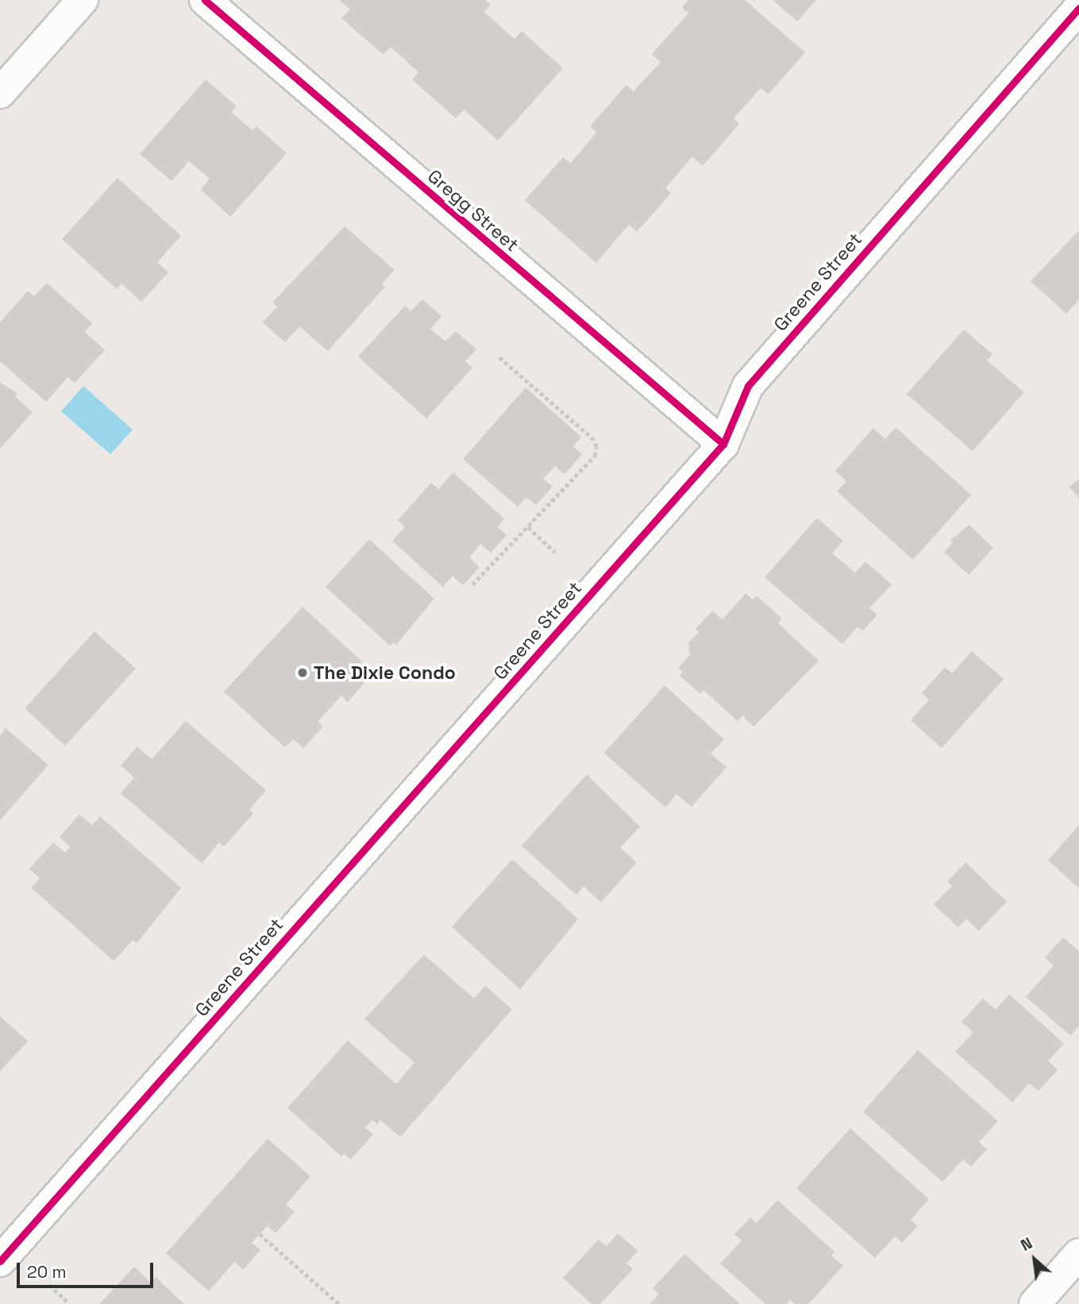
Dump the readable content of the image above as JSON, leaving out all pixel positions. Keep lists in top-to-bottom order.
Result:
{
  "streets": {
    "street": ["Gregg Street", "Greene Street"]
  },
  "crossings": [
    ["Gregg Street", "Greene Street"]
  ],
  "places": ["The Dixie Condo"],
  "scale_bar": "20 m",
  "north": "top left"
}
